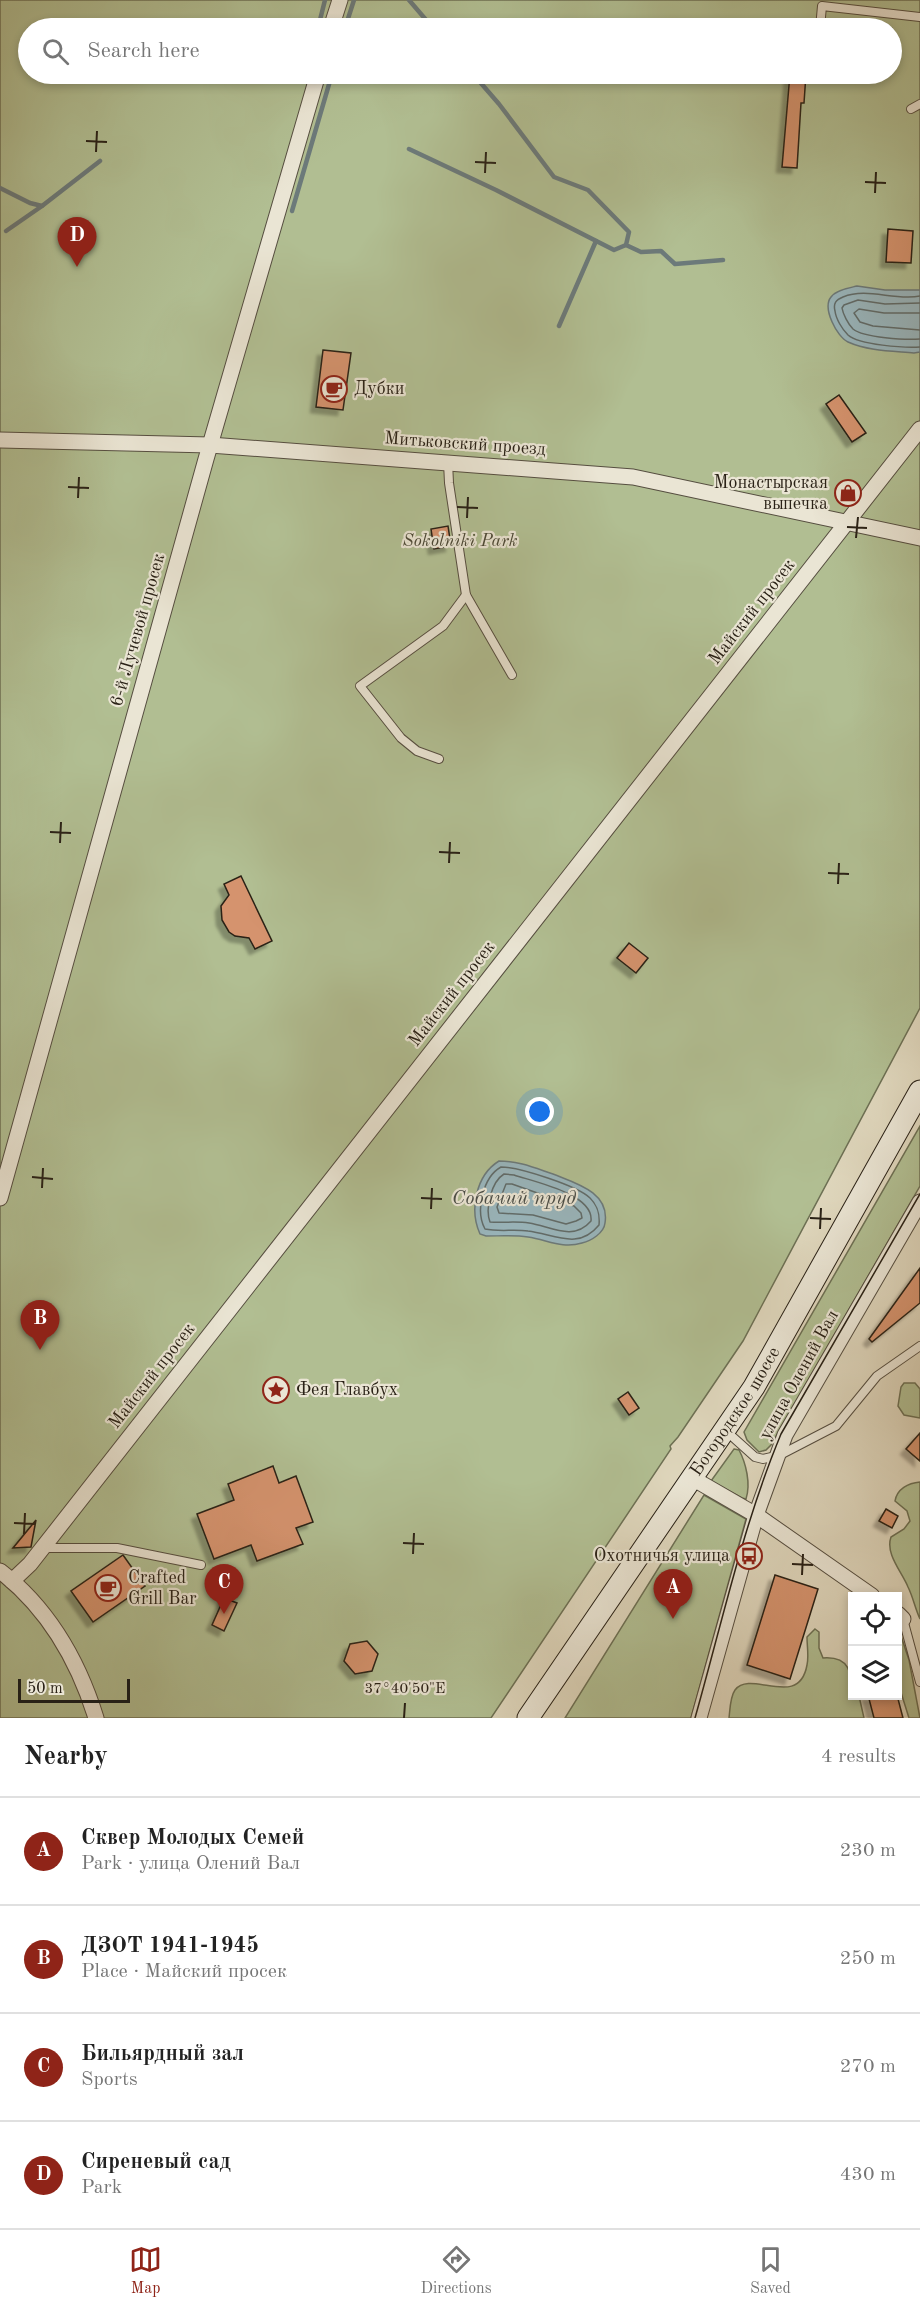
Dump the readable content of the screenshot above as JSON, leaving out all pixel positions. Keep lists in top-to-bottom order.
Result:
{
  "streets": {
    "main road": ["Богородское шоссе"],
    "street": [
      "Митьковский проезд",
      "Майский просек",
      "6-й Лучевой просек",
      "улица Олений Вал"
    ]
  },
  "crossings": [
    ["Митьковский проезд", "Майский просек"],
    ["Митьковский проезд", "6-й Лучевой просек"]
  ],
  "water": ["Собачий пруд"],
  "parks": ["Sokolniki Park"],
  "places": {
    "cafe": ["Дубки", "Crafted Grill Bar"],
    "shop": ["Монастырская выпечка"],
    "place": ["Фея Главбух"],
    "bus stop": ["Охотничья улица"]
  },
  "scale_bar": "50 m",
  "page": {
    "search": "Search here",
    "pins": [
      "D",
      "B",
      "C",
      "A"
    ],
    "scale": "50 m",
    "heading": ["Nearby", "4 results"],
    "list": [
      {
        "mark": "A",
        "name": "Сквер Молодых Семей",
        "note": "Park · улица Олений Вал",
        "value": "230 m"
      },
      {
        "mark": "B",
        "name": "ДЗОТ 1941-1945",
        "note": "Place · Майский просек",
        "value": "250 m"
      },
      {
        "mark": "C",
        "name": "Бильярдный зал",
        "note": "Sports",
        "value": "270 m"
      },
      {
        "mark": "D",
        "name": "Сиреневый сад",
        "note": "Park",
        "value": "430 m"
      }
    ],
    "nav": ["Map", "Directions", "Saved"]
  },
  "coordinates": ["37°40'50\"E"]
}
